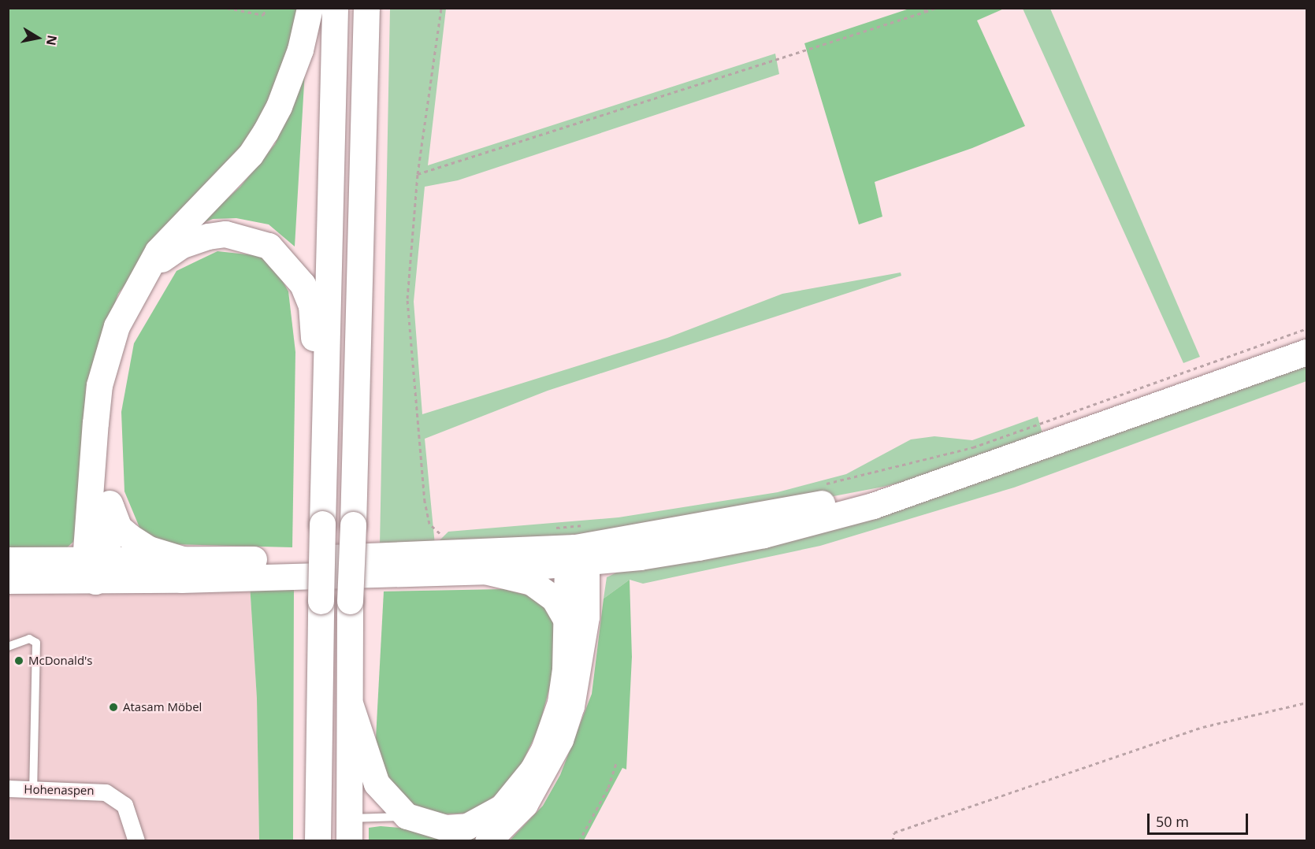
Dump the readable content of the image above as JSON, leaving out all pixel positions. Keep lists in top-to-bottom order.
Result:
{
  "streets": {
    "street": ["Hohenaspen"]
  },
  "places": ["McDonald's", "Atasam Möbel"],
  "scale_bar": "50 m",
  "north": "right"
}
